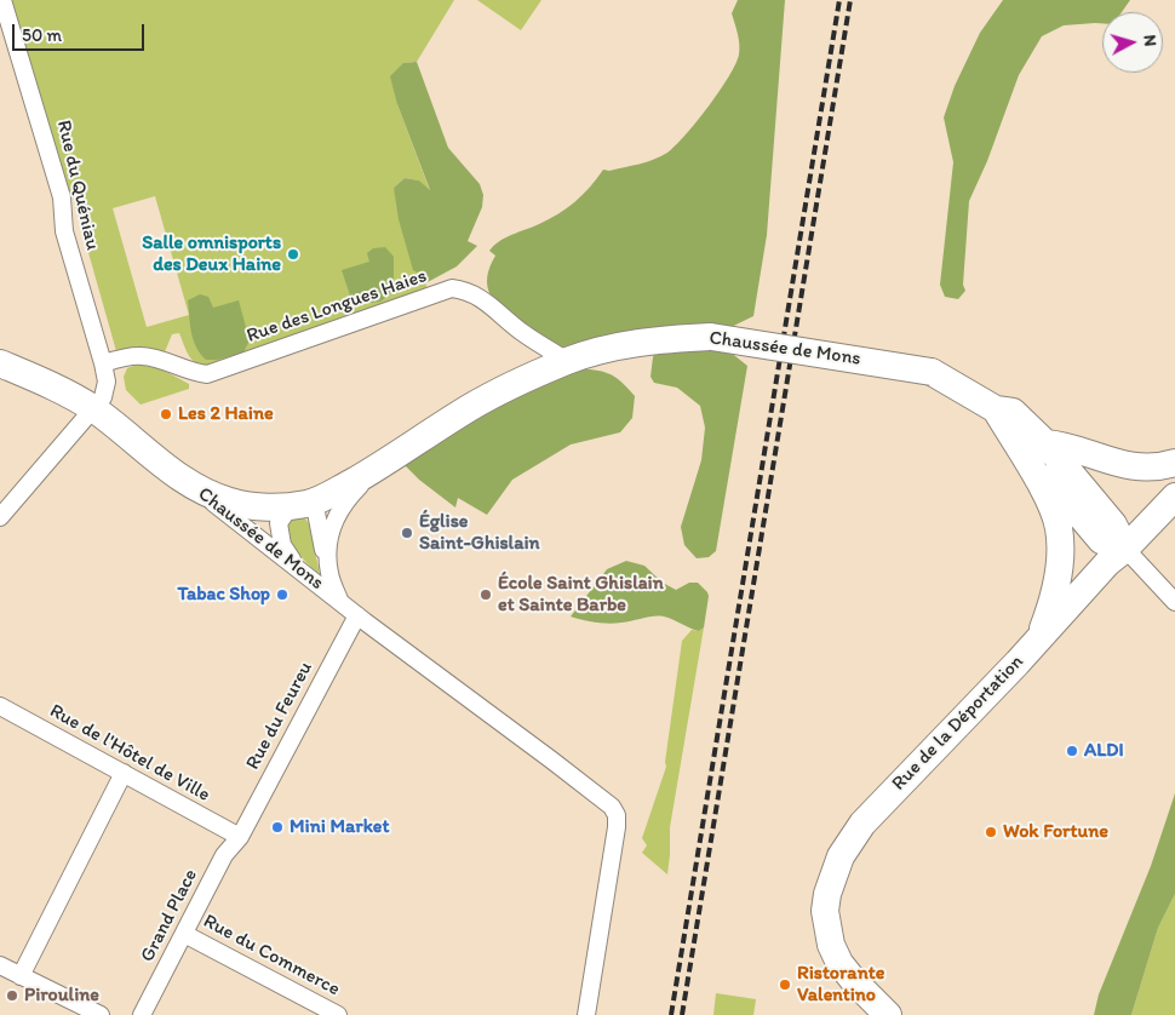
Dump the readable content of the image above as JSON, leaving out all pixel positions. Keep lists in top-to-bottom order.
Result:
{
  "streets": {
    "main road": ["Chaussée de Mons", "Rue de la Déportation"],
    "street": [
      "Rue du Quéniau",
      "Rue des Longues Haies",
      "Rue du Feureu",
      "Rue de l'Hôtel de Ville",
      "Grand Place",
      "Rue du Commerce"
    ]
  },
  "crossings": [
    ["Rue du Quéniau", "Rue des Longues Haies"],
    ["Rue du Quéniau", "Chaussée de Mons"],
    ["Rue des Longues Haies", "Chaussée de Mons"],
    ["Chaussée de Mons", "Rue du Feureu"],
    ["Chaussée de Mons", "Rue de la Déportation"],
    ["Rue du Feureu", "Rue de l'Hôtel de Ville"],
    ["Rue du Feureu", "Grand Place"],
    ["Rue de l'Hôtel de Ville", "Grand Place"],
    ["Grand Place", "Rue du Commerce"]
  ],
  "places": [
    "Salle omnisports des Deux Haine",
    "Les 2 Haine",
    "Église Saint-Ghislain",
    "Tabac Shop",
    "École Saint Ghislain et Sainte Barbe",
    "ALDI",
    "Mini Market",
    "Wok Fortune",
    "Ristorante Valentino",
    "Pirouline"
  ],
  "scale_bar": "50 m",
  "north": "right"
}
